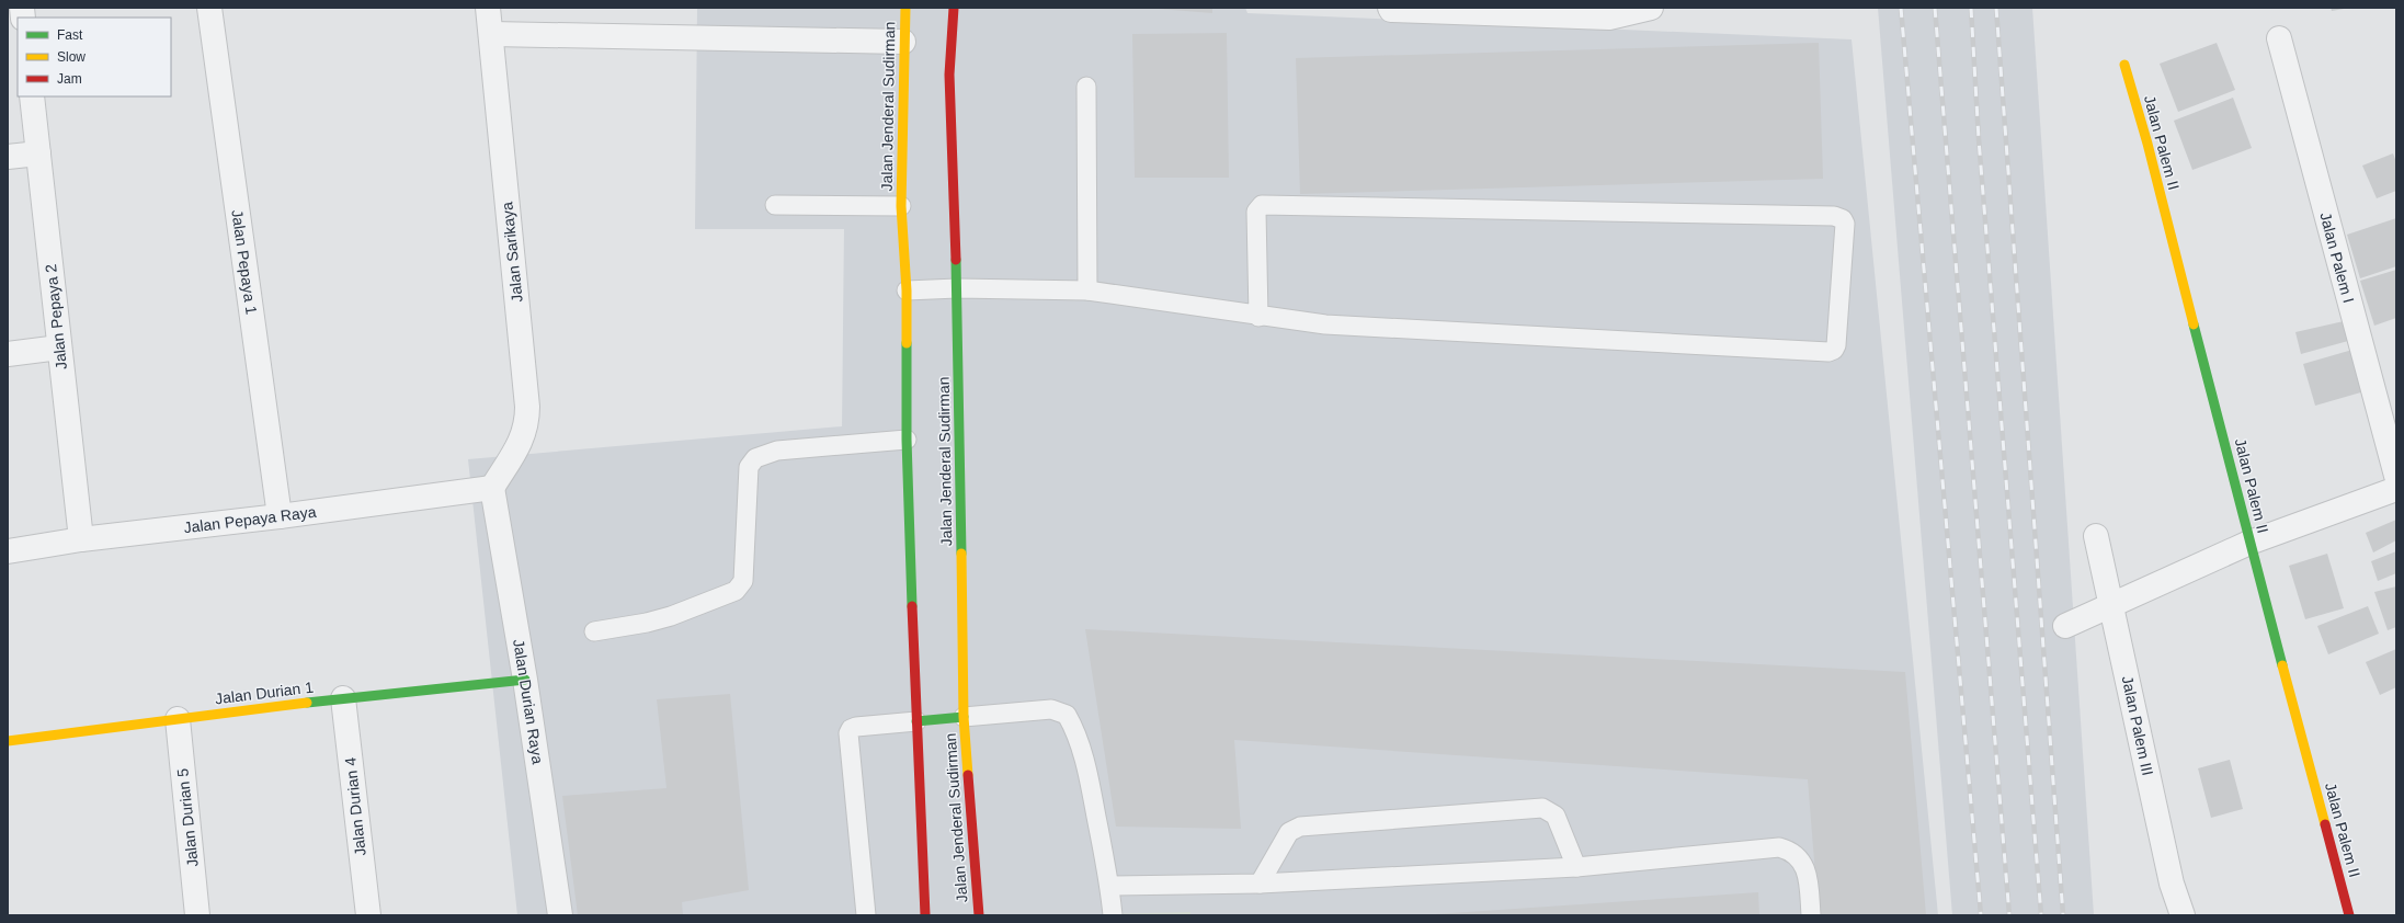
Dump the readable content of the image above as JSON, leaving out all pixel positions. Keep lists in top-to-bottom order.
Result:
{
  "streets": {
    "main road": ["Jalan Jenderal Sudirman", "Jalan Palem II", "Jalan Durian 1"],
    "street": [
      "Jalan Sarikaya",
      "Jalan Palem I",
      "Jalan Pepaya 1",
      "Jalan Pepaya 2",
      "Jalan Pepaya Raya",
      "Jalan Durian Raya",
      "Jalan Palem III",
      "Jalan Durian 4",
      "Jalan Durian 5"
    ]
  },
  "crossings": [
    ["Jalan Sarikaya", "Jalan Pepaya Raya"],
    ["Jalan Sarikaya", "Jalan Durian Raya"],
    ["Jalan Pepaya 1", "Jalan Pepaya Raya"],
    ["Jalan Pepaya 2", "Jalan Pepaya Raya"],
    ["Jalan Pepaya Raya", "Jalan Durian Raya"],
    ["Jalan Durian 1", "Jalan Durian Raya"],
    ["Jalan Durian 1", "Jalan Durian 4"],
    ["Jalan Durian 1", "Jalan Durian 5"]
  ],
  "legend": ["Fast", "Slow", "Jam"]
}
